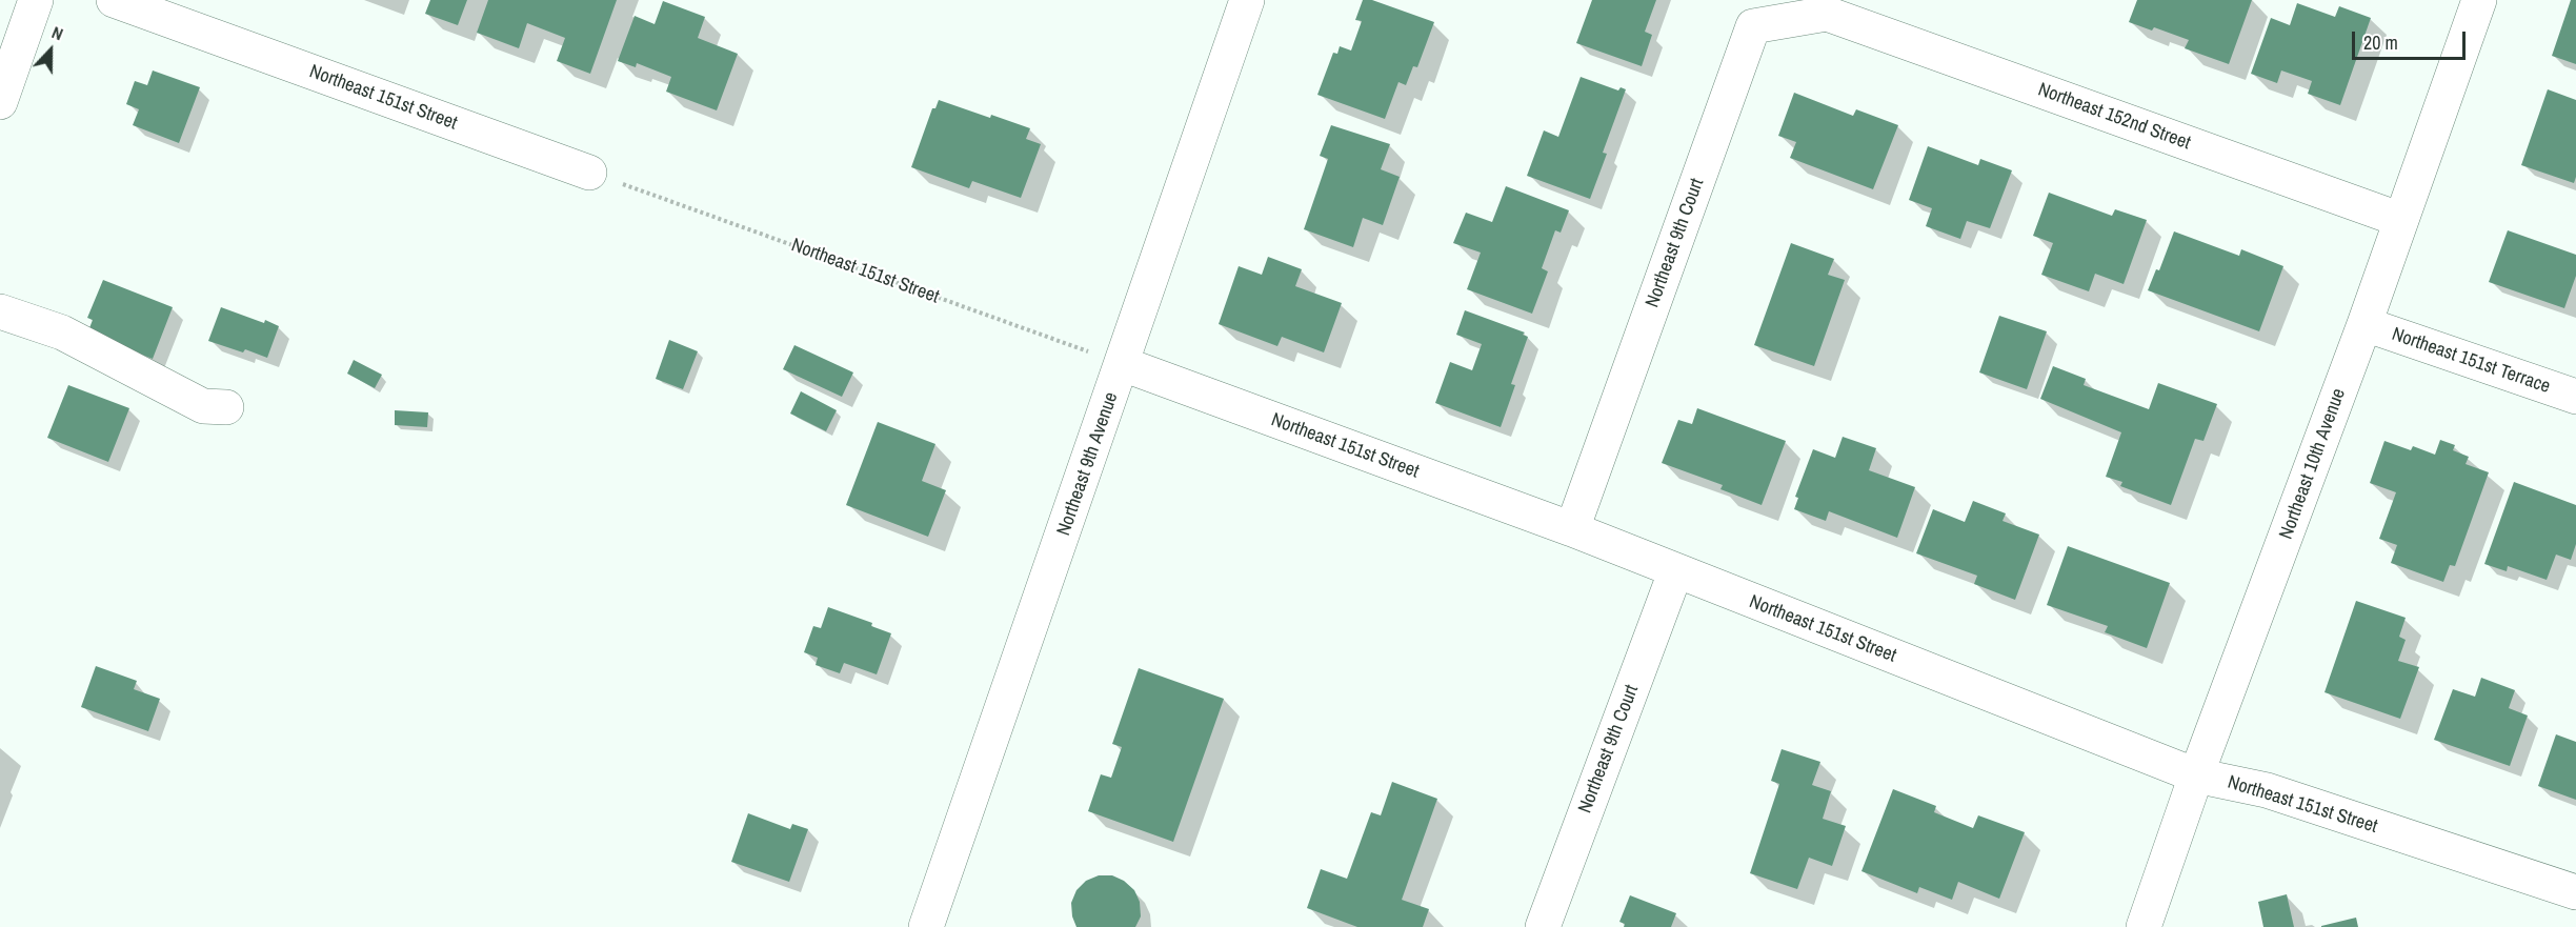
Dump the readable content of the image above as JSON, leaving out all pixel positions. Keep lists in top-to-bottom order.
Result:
{
  "streets": {
    "street": [
      "Northeast 151st Street",
      "Northeast 152nd Street",
      "Northeast 9th Court",
      "Northeast 151st Terrace",
      "Northeast 9th Avenue",
      "Northeast 10th Avenue"
    ]
  },
  "crossings": [
    ["Northeast 151st Street", "Northeast 9th Court"],
    ["Northeast 151st Street", "Northeast 9th Avenue"],
    ["Northeast 151st Street", "Northeast 10th Avenue"],
    ["Northeast 152nd Street", "Northeast 9th Court"],
    ["Northeast 152nd Street", "Northeast 10th Avenue"],
    ["Northeast 151st Terrace", "Northeast 10th Avenue"]
  ],
  "scale_bar": "20 m",
  "north": "top"
}
